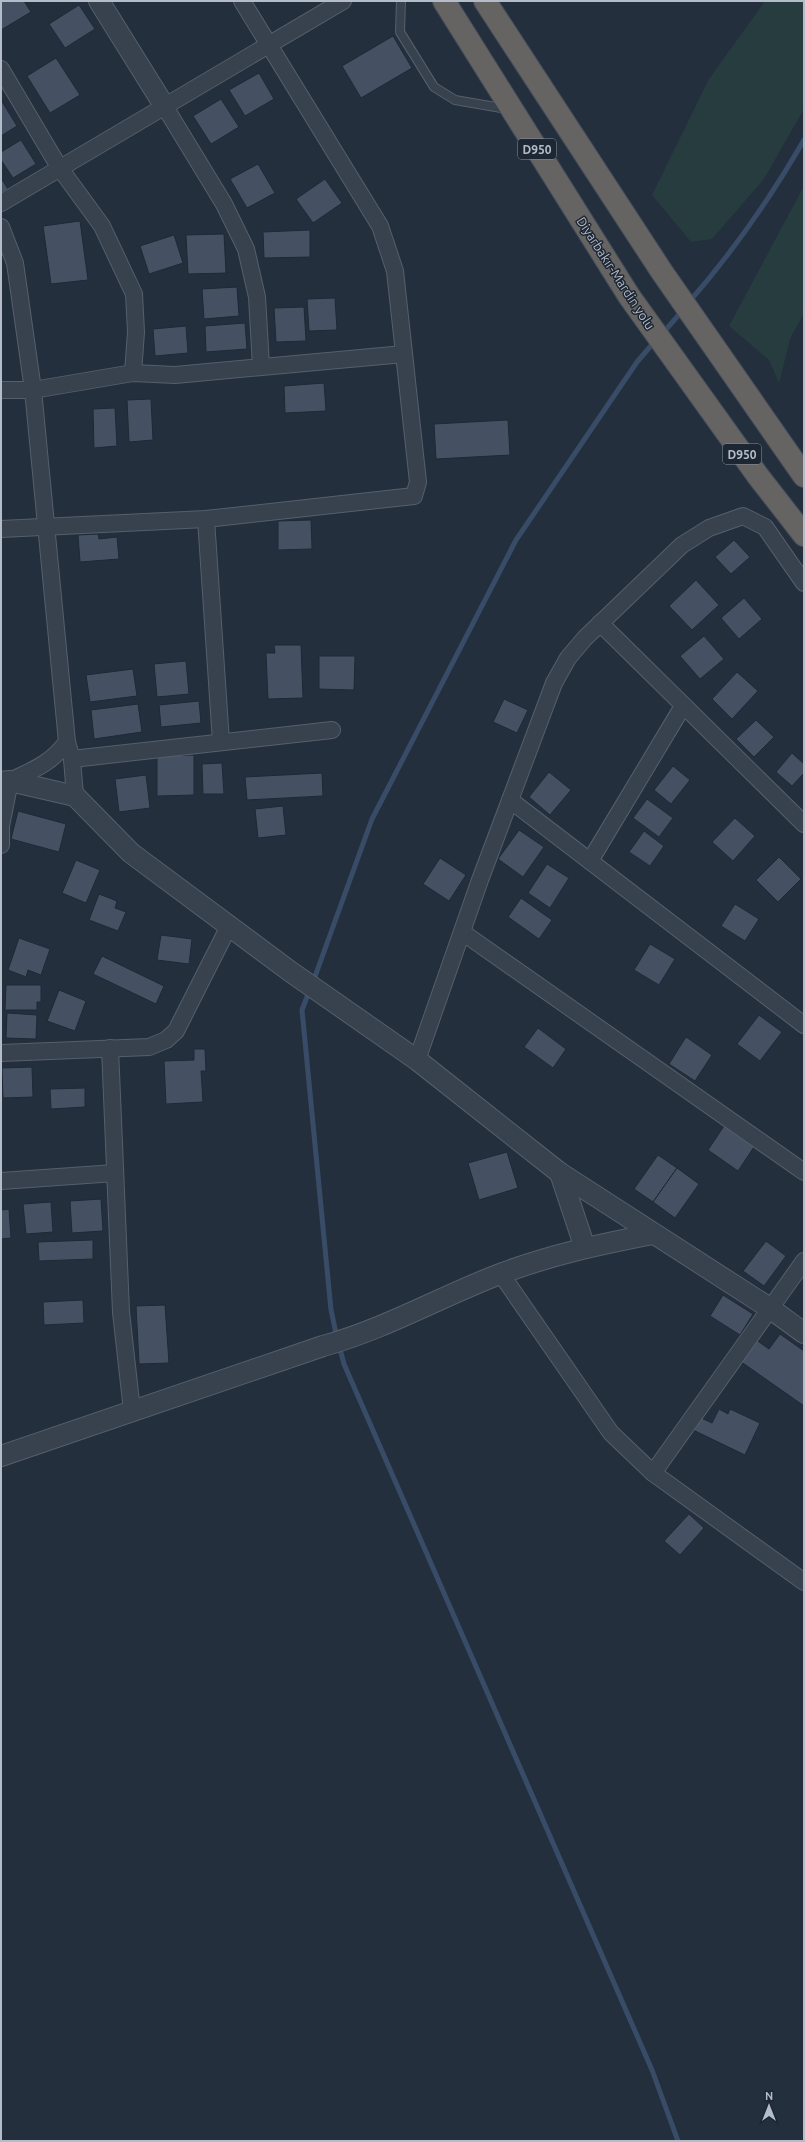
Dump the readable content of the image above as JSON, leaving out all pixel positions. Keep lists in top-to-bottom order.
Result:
{
  "streets": {
    "highway": ["D950", "Diyarbakır-Mardin yolu"]
  },
  "north": "top"
}
